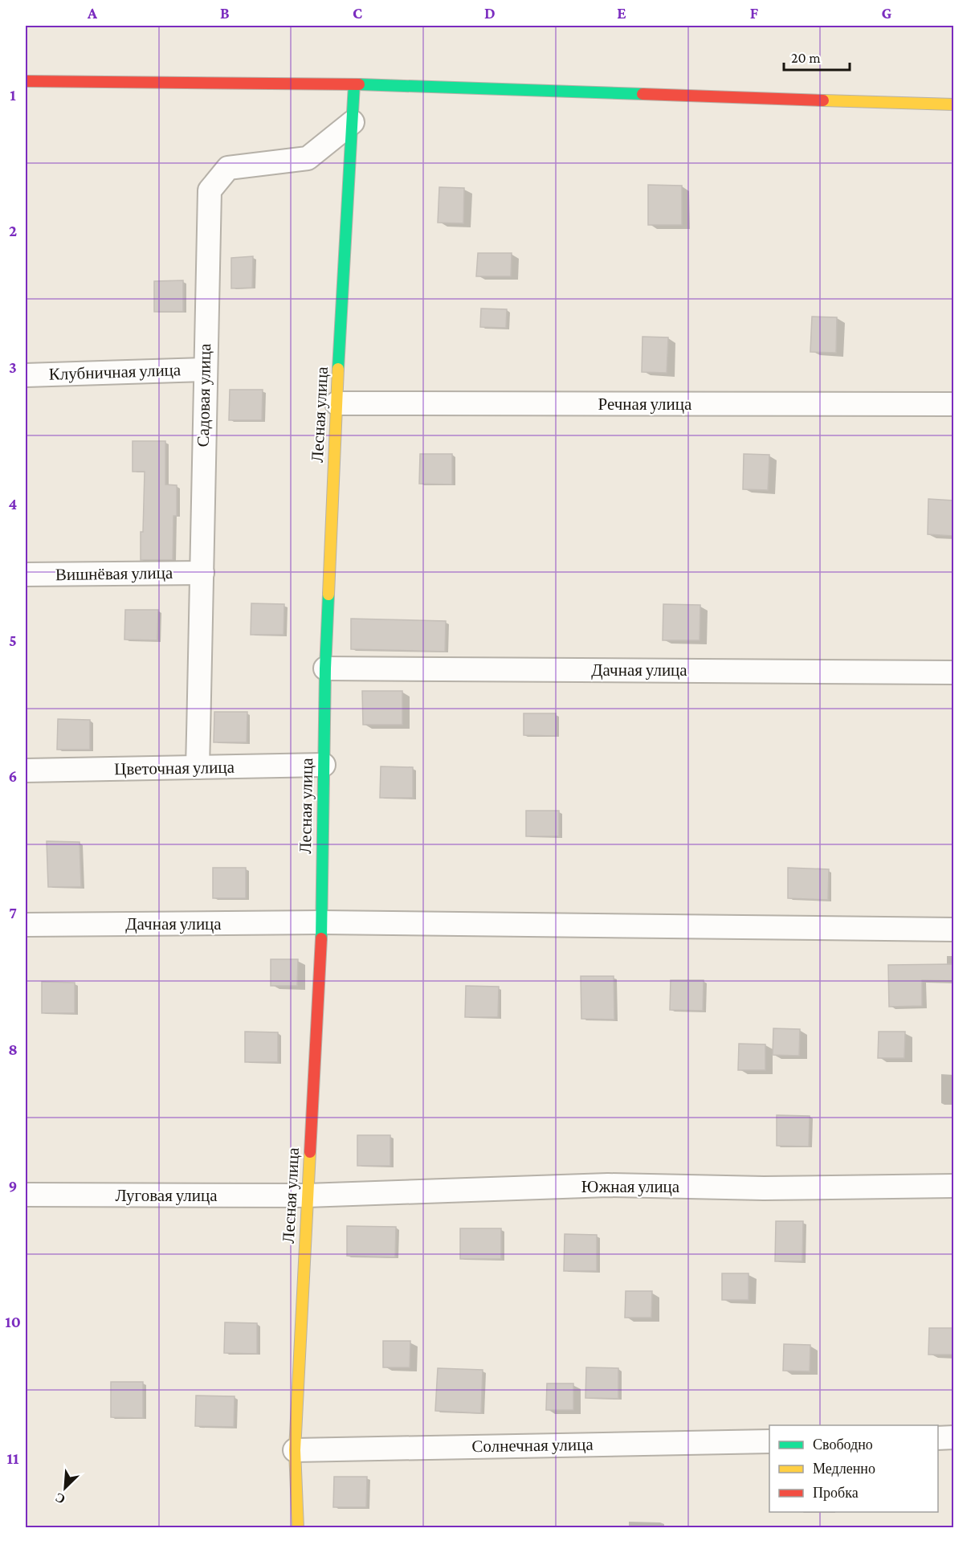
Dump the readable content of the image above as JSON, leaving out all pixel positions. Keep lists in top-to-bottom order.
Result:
{
  "streets": {
    "street": [
      "Клубничная улица",
      "Садовая улица",
      "Речная улица",
      "Лесная улица",
      "Вишнёвая улица",
      "Дачная улица",
      "Цветочная улица",
      "Южная улица",
      "Луговая улица",
      "Солнечная улица"
    ]
  },
  "crossings": [
    ["Клубничная улица", "Садовая улица"],
    ["Садовая улица", "Лесная улица"],
    ["Садовая улица", "Вишнёвая улица"],
    ["Садовая улица", "Цветочная улица"],
    ["Речная улица", "Лесная улица"],
    ["Лесная улица", "Дачная улица"],
    ["Лесная улица", "Цветочная улица"],
    ["Лесная улица", "Южная улица"],
    ["Лесная улица", "Луговая улица"],
    ["Лесная улица", "Солнечная улица"],
    ["Южная улица", "Луговая улица"]
  ],
  "legend": ["Свободно", "Медленно", "Пробка"],
  "scale_bar": "20 m",
  "north": "bottom left",
  "grid": {
    "columns": [
      "A",
      "B",
      "C",
      "D",
      "E",
      "F",
      "G"
    ],
    "rows": [
      "1",
      "2",
      "3",
      "4",
      "5",
      "6",
      "7",
      "8",
      "9",
      "10",
      "11"
    ]
  }
}
